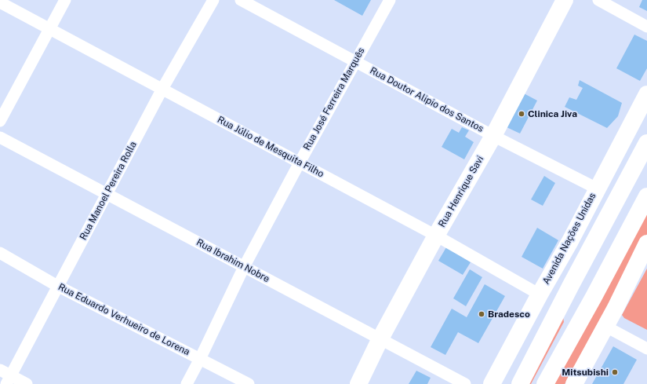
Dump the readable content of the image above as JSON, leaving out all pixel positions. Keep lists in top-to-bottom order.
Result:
{
  "streets": {
    "street": [
      "Rua José Ferreira Marquês",
      "Rua Doutor Alipio dos Santos",
      "Rua Júlio de Mesquita Filho",
      "Rua Manoel Pereira Rolla",
      "Rua Henrique Savi",
      "Avenida Nações Unidas",
      "Rua Ibrahim Nobre",
      "Rua Eduardo Verhueiro de Lorena"
    ]
  },
  "crossings": [
    ["Rua José Ferreira Marquês", "Rua Doutor Alipio dos Santos"],
    ["Rua José Ferreira Marquês", "Rua Júlio de Mesquita Filho"],
    ["Rua José Ferreira Marquês", "Rua Ibrahim Nobre"],
    ["Rua José Ferreira Marquês", "Rua Eduardo Verhueiro de Lorena"],
    ["Rua Doutor Alipio dos Santos", "Rua Henrique Savi"],
    ["Rua Doutor Alipio dos Santos", "Avenida Nações Unidas"],
    ["Rua Júlio de Mesquita Filho", "Rua Manoel Pereira Rolla"],
    ["Rua Júlio de Mesquita Filho", "Rua Henrique Savi"],
    ["Rua Júlio de Mesquita Filho", "Avenida Nações Unidas"],
    ["Rua Manoel Pereira Rolla", "Rua Ibrahim Nobre"],
    ["Rua Manoel Pereira Rolla", "Rua Eduardo Verhueiro de Lorena"],
    ["Rua Henrique Savi", "Rua Ibrahim Nobre"]
  ],
  "places": ["Clinica Jiva", "Bradesco", "Mitsubishi"]
}
